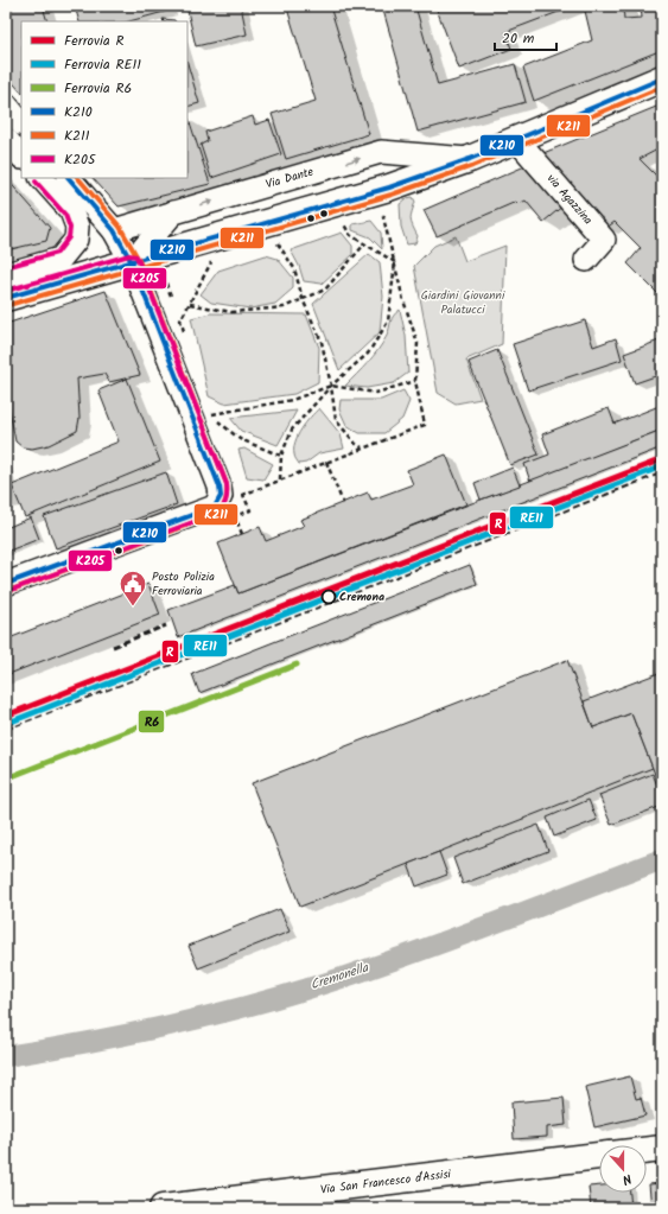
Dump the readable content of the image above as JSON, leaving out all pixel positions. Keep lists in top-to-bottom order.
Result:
{
  "streets": {
    "main road": ["Via Dante", "Via San Francesco d'Assisi"],
    "street": ["via Agazzina"]
  },
  "crossings": [
    ["Via Dante", "via Agazzina"]
  ],
  "water": ["Cremonella"],
  "parks": ["Giardini Giovanni Palatucci"],
  "places": {
    "other": ["Cremona"],
    "public building": ["Posto Polizia Ferroviaria"]
  },
  "lines": [
    "transit line K210",
    "transit line K211",
    "transit line K205",
    "rail line R",
    "rail line RE11",
    "rail line R6"
  ],
  "legend": [
    "Ferrovia R",
    "Ferrovia RE11",
    "Ferrovia R6",
    "K210",
    "K211",
    "K205"
  ],
  "scale_bar": "20 m",
  "north": "bottom"
}
